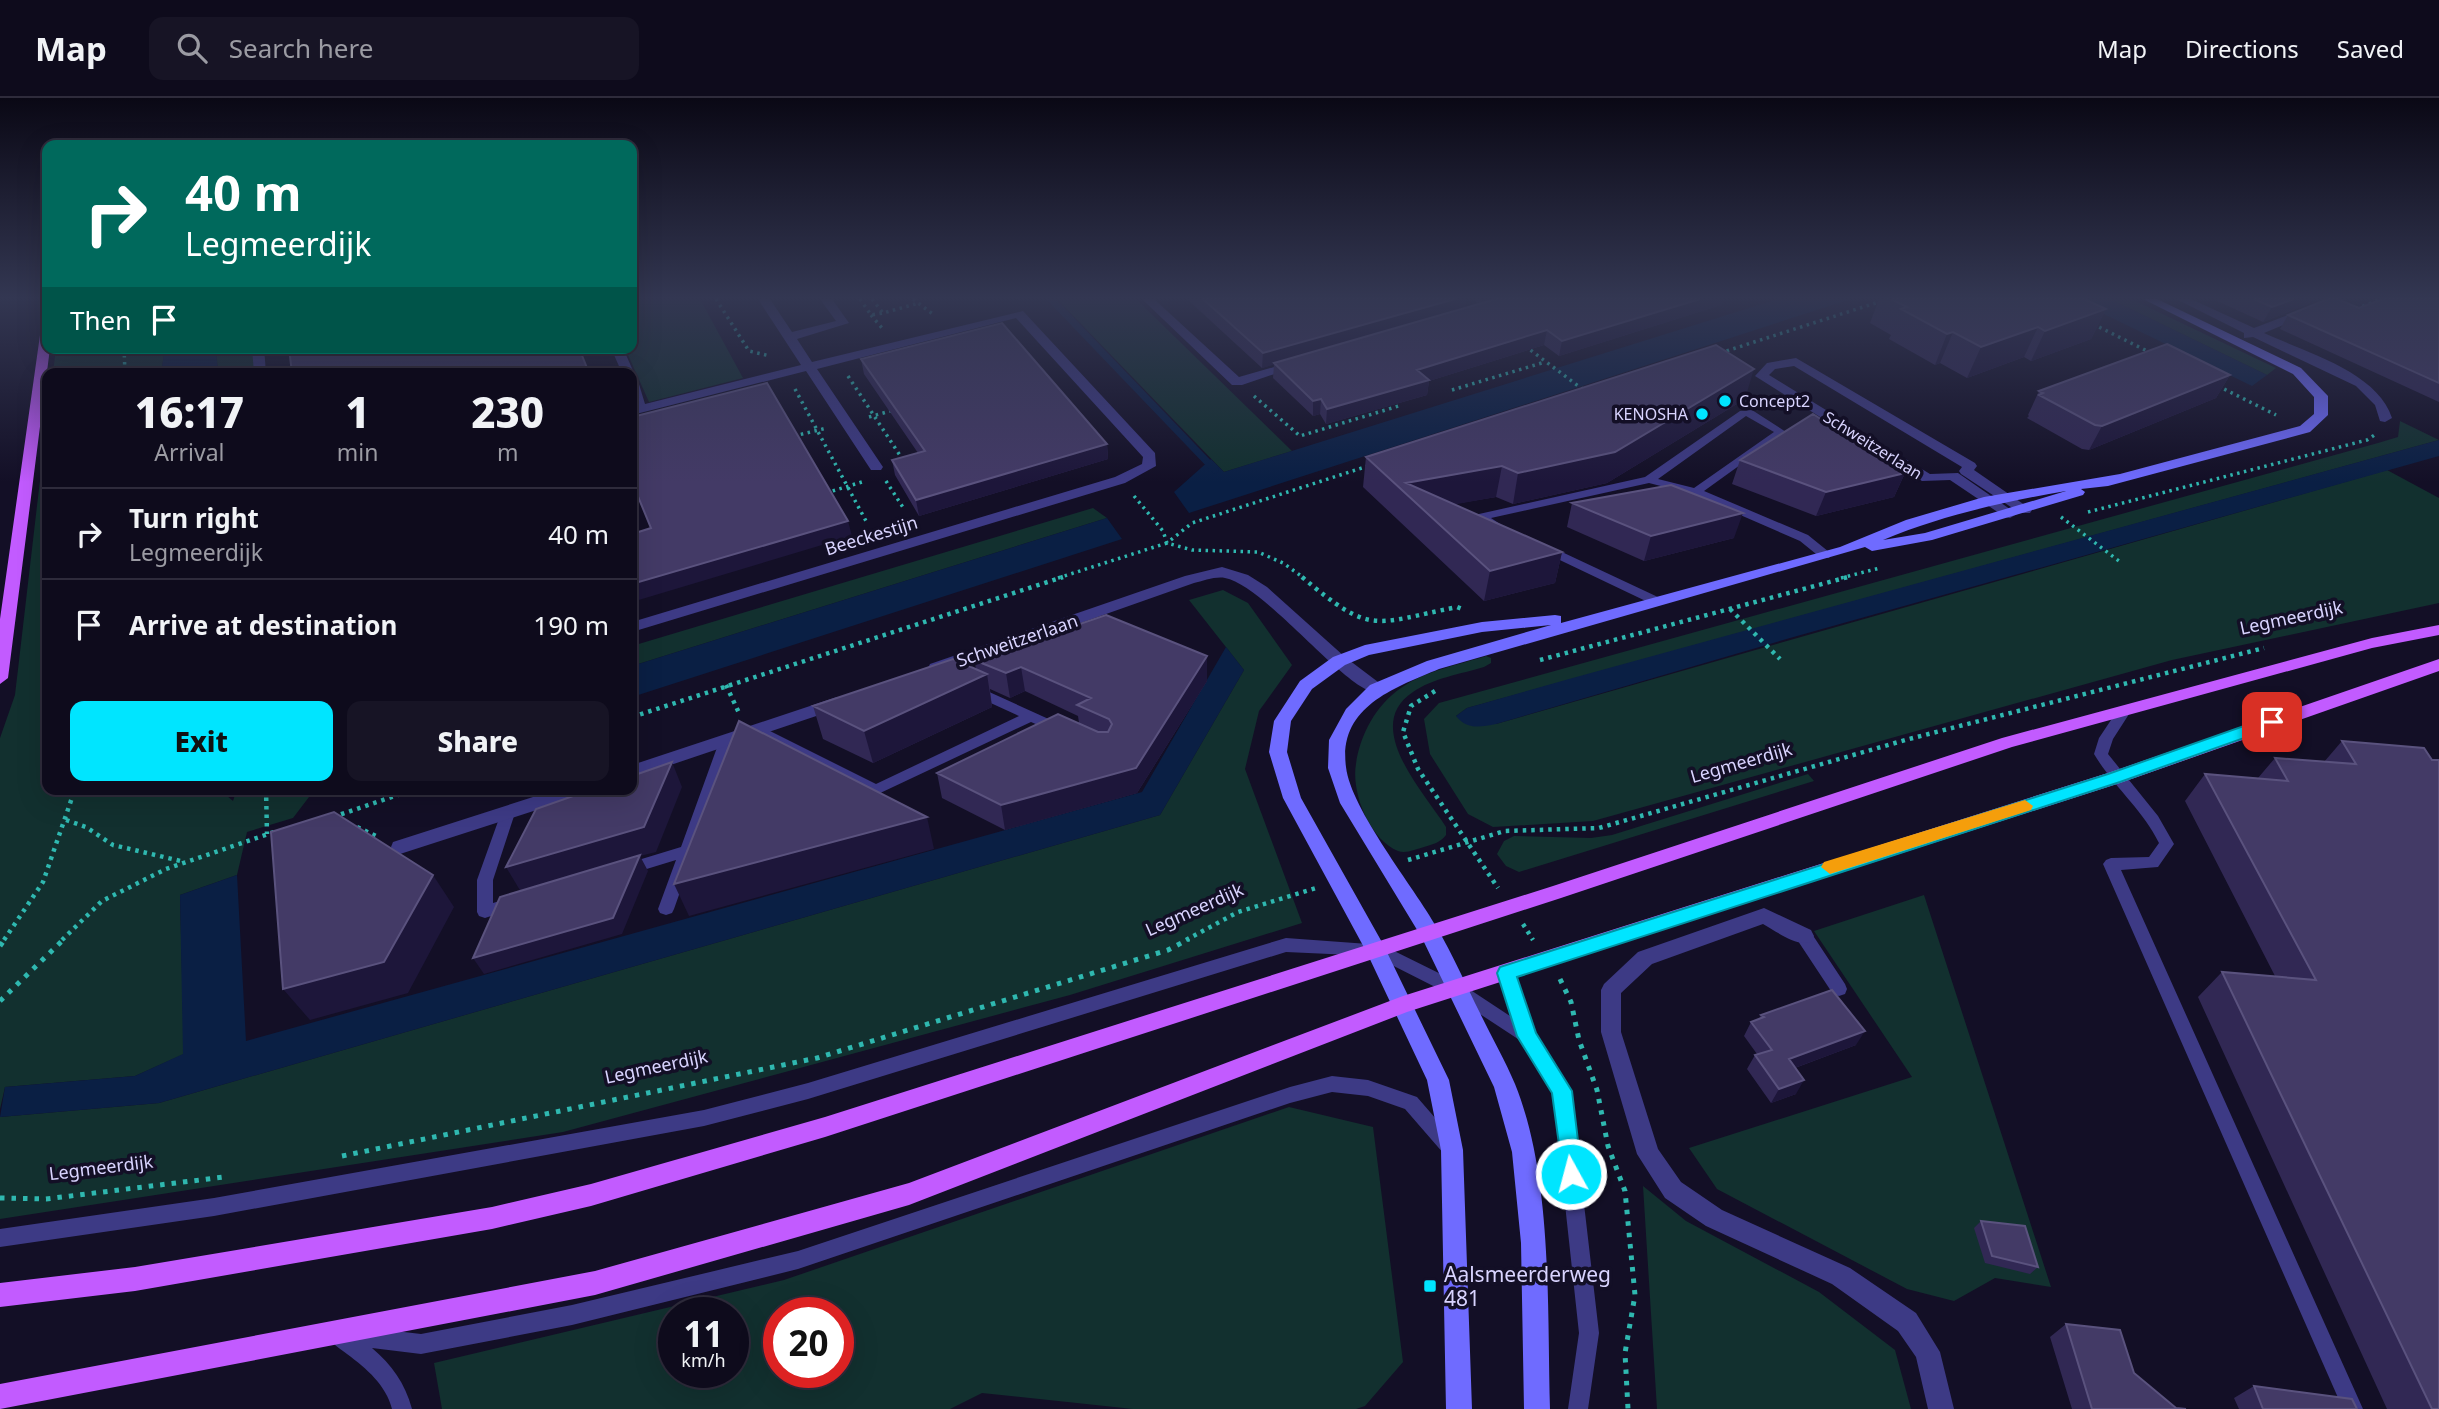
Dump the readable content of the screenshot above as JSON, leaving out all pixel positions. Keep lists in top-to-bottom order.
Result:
{
  "streets": {
    "street": ["Schweitzerlaan", "Beeckestijn"],
    "path": ["Legmeerdijk"]
  },
  "places": {
    "other": ["Concept2", "KENOSHA"],
    "transit": ["Aalsmeerderweg 481"]
  },
  "page": {
    "header": "Map",
    "search": "Search here",
    "nav": ["Map", "Directions", "Saved"],
    "turn": ["40 m", "Legmeerdijk"],
    "then": "Then",
    "eta": [
      "16:17",
      "Arrival",
      "1",
      "min",
      "230",
      "m"
    ],
    "list": [
      {
        "name": "Turn right",
        "note": "Legmeerdijk",
        "value": "40 m"
      },
      {
        "name": "Arrive at destination",
        "value": "190 m"
      }
    ],
    "buttons": ["Exit", "Share"],
    "speed": "11 km/h",
    "limit": "20"
  }
}
